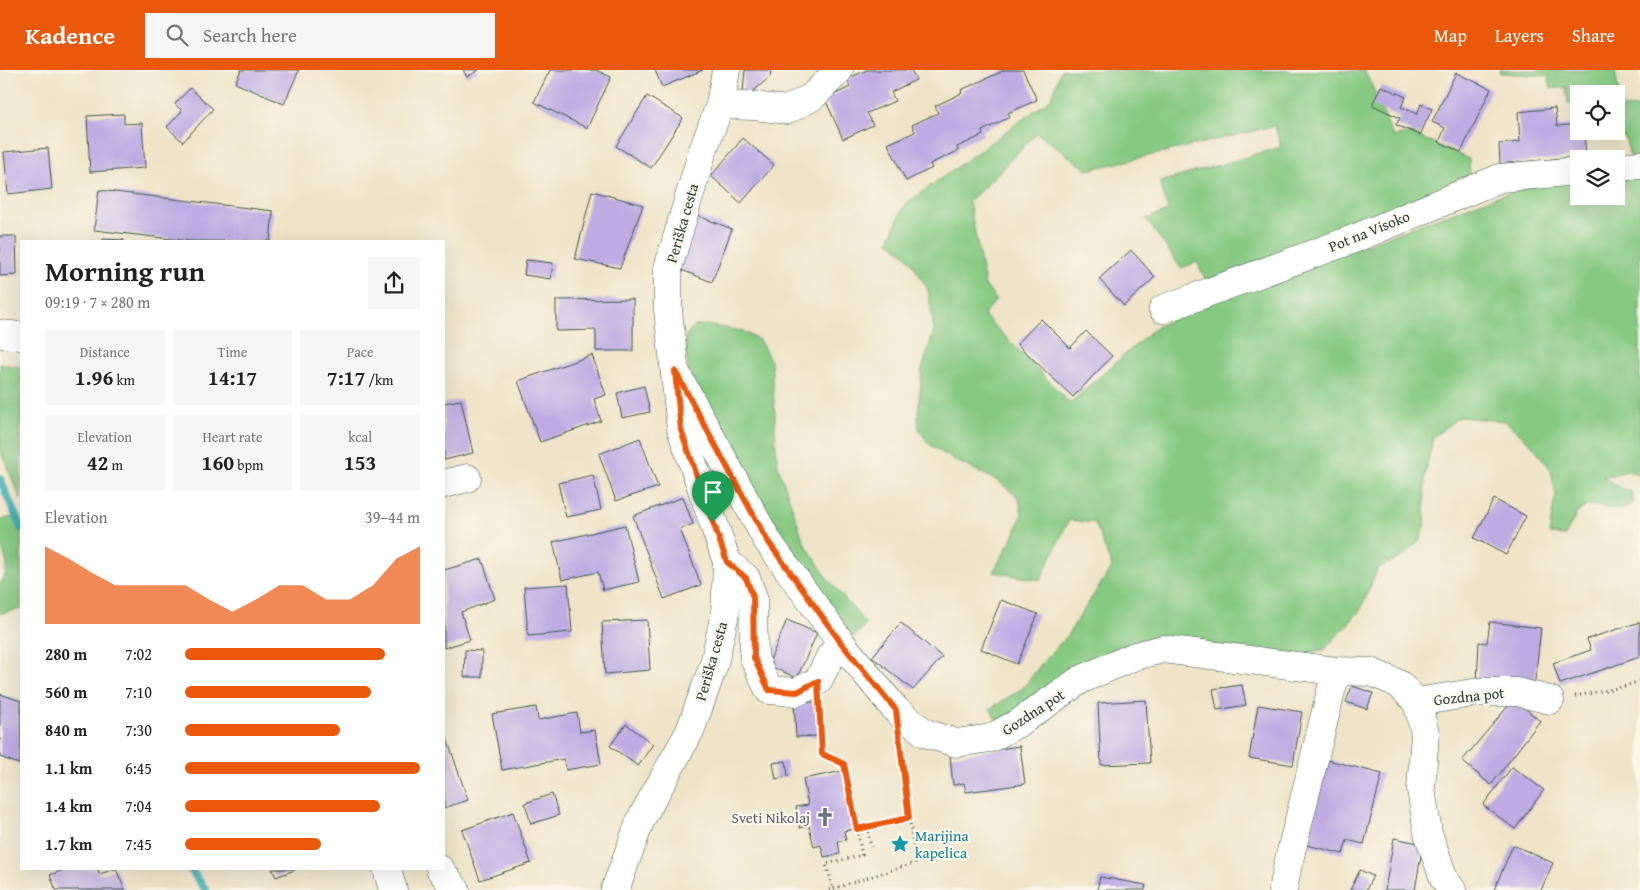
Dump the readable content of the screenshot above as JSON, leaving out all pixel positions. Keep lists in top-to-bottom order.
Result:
{
  "streets": {
    "street": ["Periška cesta", "Pot na Visoko", "Gozdna pot"]
  },
  "crossings": [
    ["Periška cesta", "Gozdna pot"]
  ],
  "places": {
    "church": ["Sveti Nikolaj"],
    "place": ["Marijina kapelica"]
  },
  "page": {
    "header": "Kadence",
    "search": "Search here",
    "nav": ["Map", "Layers", "Share"],
    "heading": ["Morning run", "09:19 · 7 × 280 m"],
    "stats": [
      ["Distance", "1.96 km"],
      ["Time", "14:17"],
      ["Pace", "7:17 /km"],
      ["Elevation", "42 m"],
      ["Heart rate", "160 bpm"],
      ["kcal", "153"]
    ],
    "chart": ["Elevation", "39–44 m"],
    "list": [
      {
        "name": "280 m",
        "note": "7:02"
      },
      {
        "name": "560 m",
        "note": "7:10"
      },
      {
        "name": "840 m",
        "note": "7:30"
      },
      {
        "name": "1.1 km",
        "note": "6:45"
      },
      {
        "name": "1.4 km",
        "note": "7:04"
      },
      {
        "name": "1.7 km",
        "note": "7:45"
      }
    ]
  }
}
